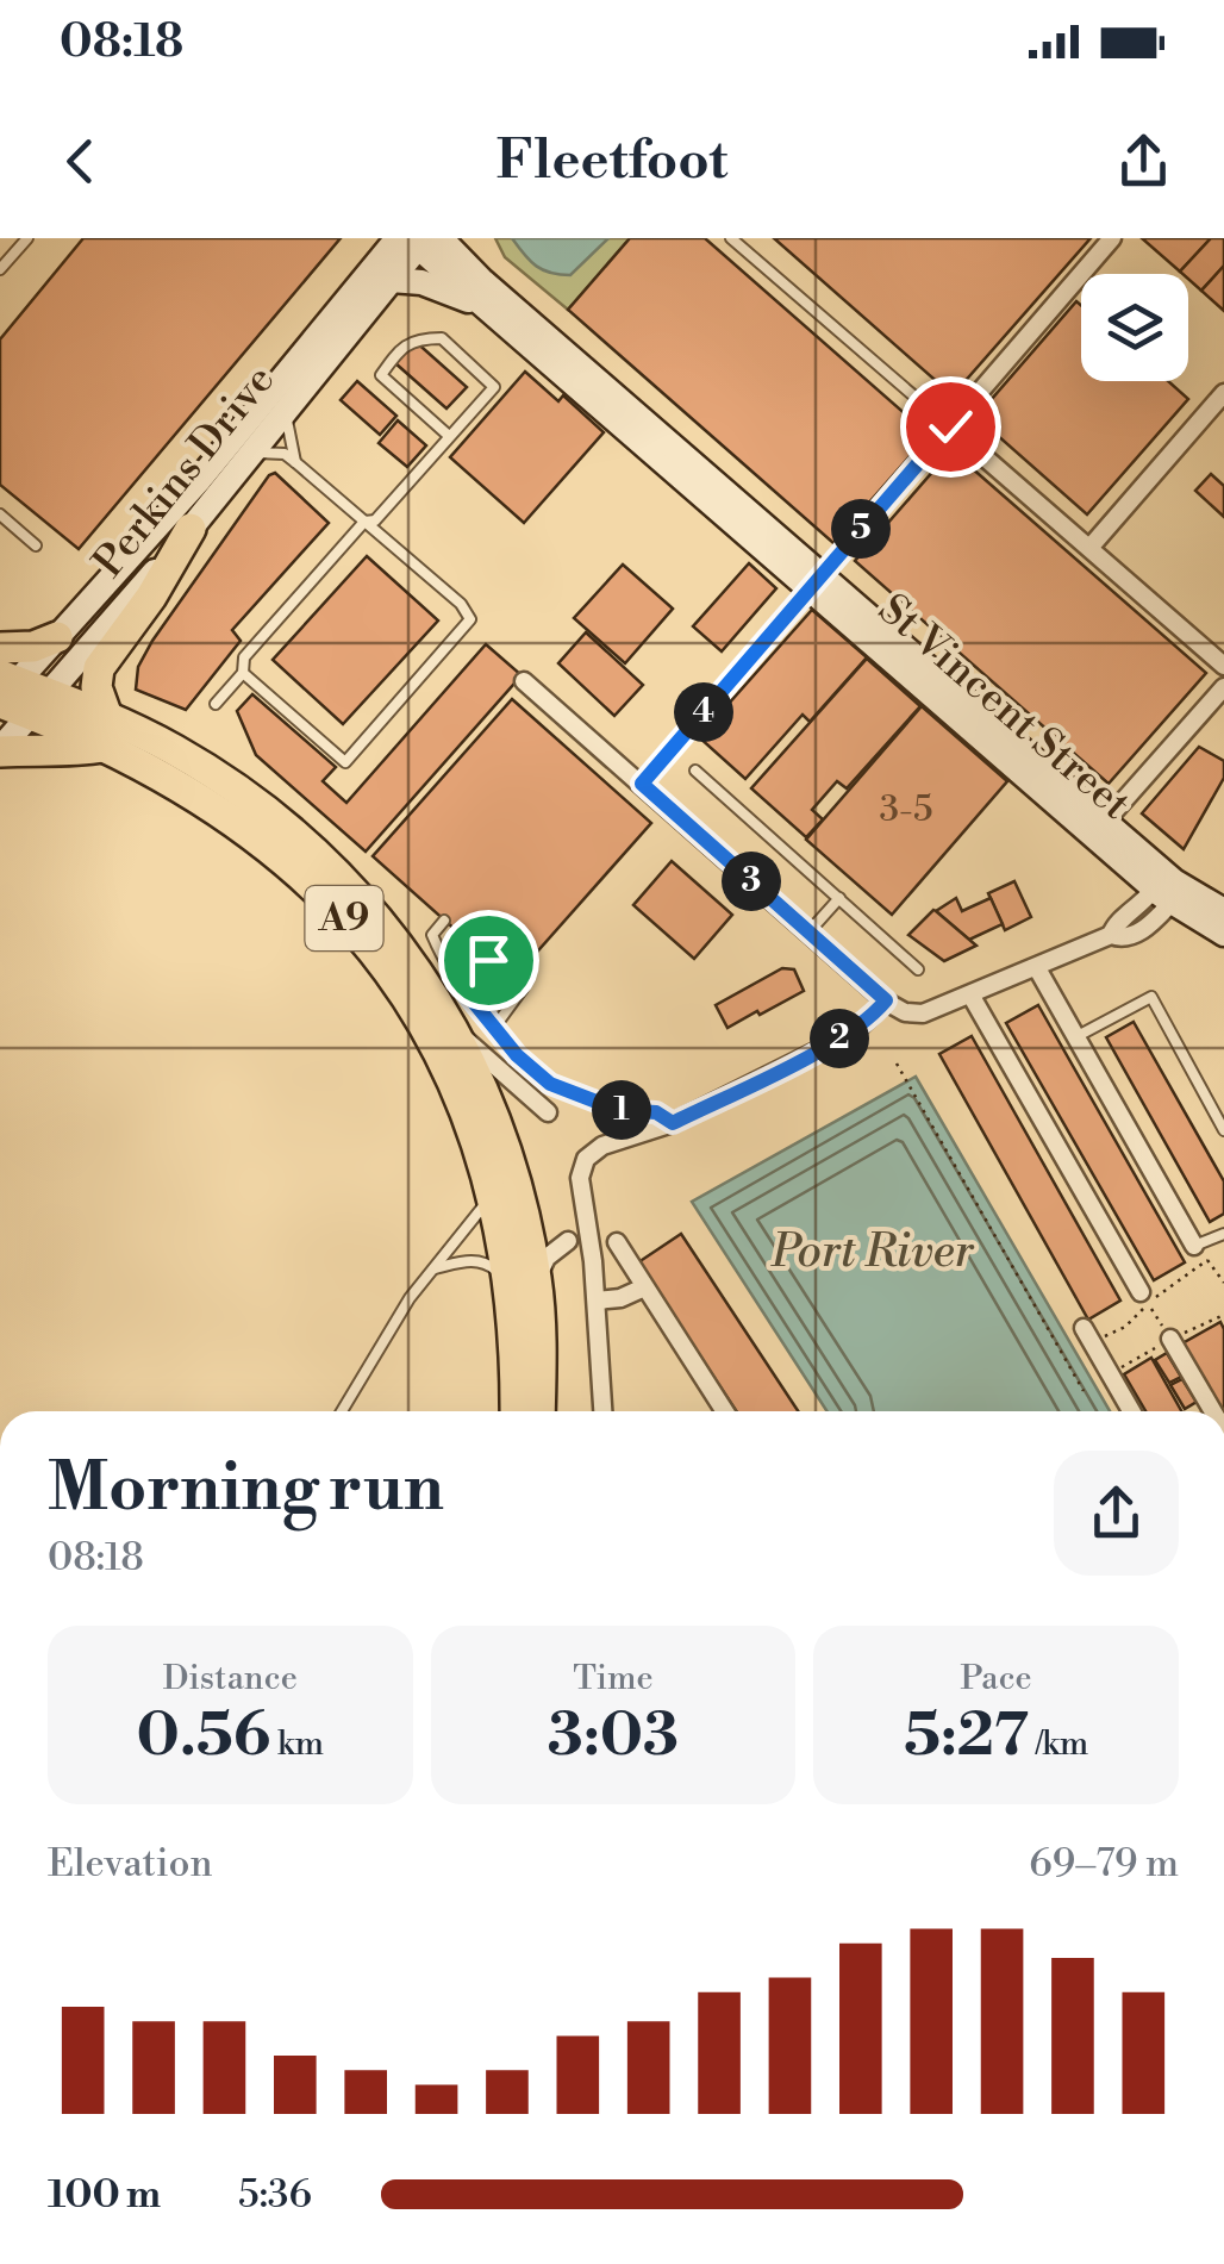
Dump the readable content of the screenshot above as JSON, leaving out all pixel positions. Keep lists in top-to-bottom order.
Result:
{
  "streets": {
    "highway": ["A9"],
    "main road": ["Perkins Drive", "St Vincent Street"]
  },
  "crossings": [
    ["Perkins Drive", "St Vincent Street"],
    ["Perkins Drive", "A9"]
  ],
  "water": ["Port River"],
  "house_numbers": ["3-5"],
  "page": {
    "status": "08:18",
    "header": "Fleetfoot",
    "pins": [
      "5",
      "4",
      "3",
      "2",
      "1"
    ],
    "heading": ["Morning run", "08:18"],
    "stats": [
      ["Distance", "0.56 km"],
      ["Time", "3:03"],
      ["Pace", "5:27 /km"]
    ],
    "chart": ["Elevation", "69–79 m"],
    "list": [
      {
        "name": "100 m",
        "note": "5:36"
      }
    ]
  }
}
